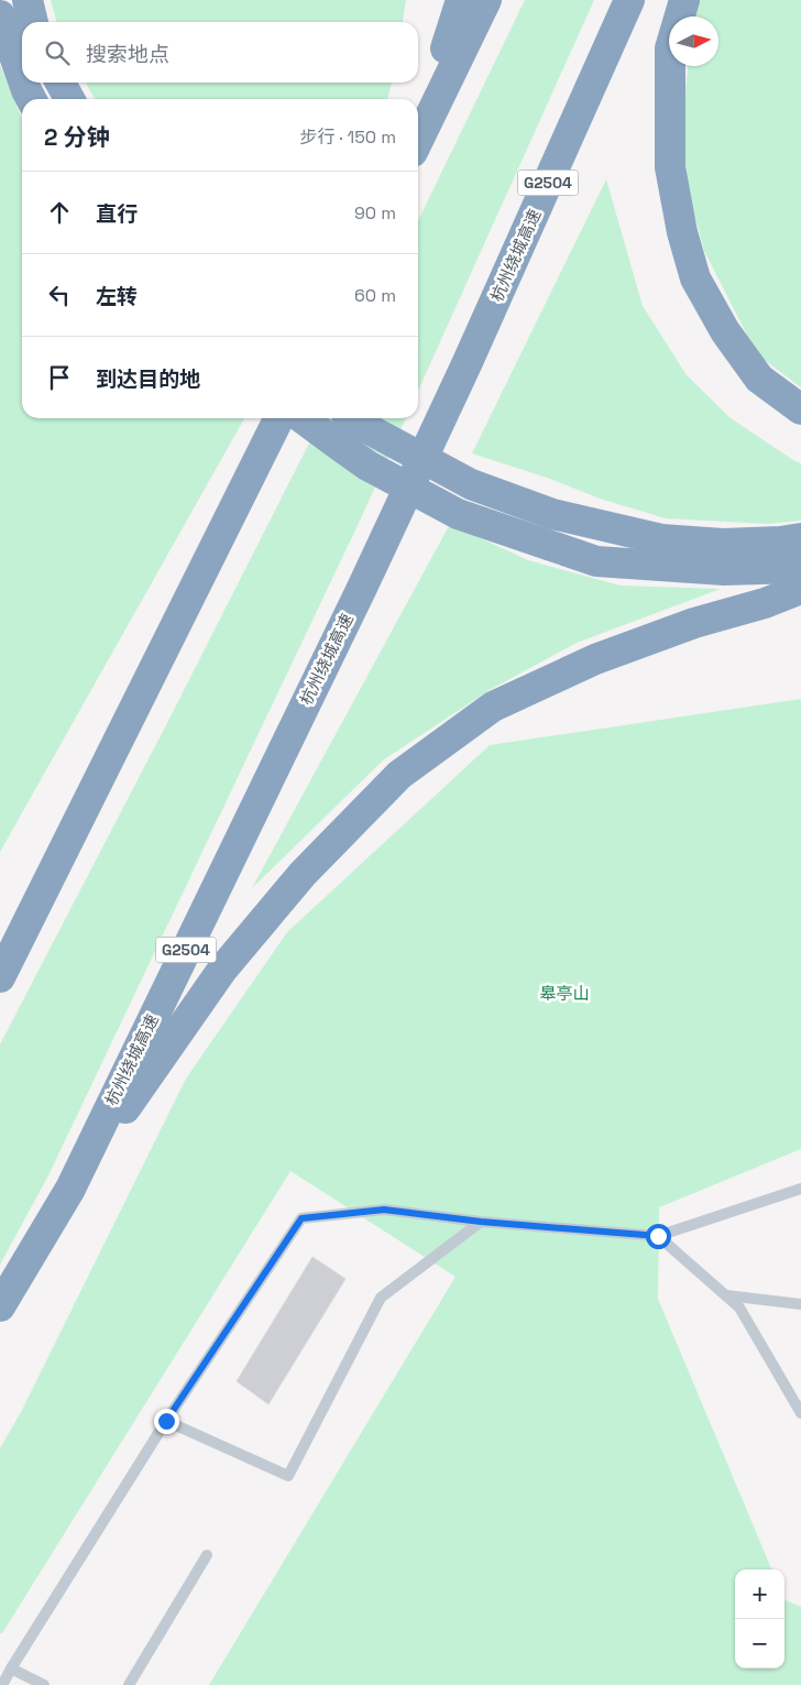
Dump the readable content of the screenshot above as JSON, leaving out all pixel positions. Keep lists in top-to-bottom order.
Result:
{
  "streets": {
    "highway": ["G2504", "杭州绕城高速"]
  },
  "parks": ["皋亭山"],
  "north": "right",
  "page": {
    "search": "搜索地点",
    "heading": ["2 分钟", "步行 · 150 m"],
    "list": [
      ["直行", "90 m"],
      ["左转", "60 m"],
      "到达目的地"
    ],
    "map_buttons": ["+", "−"]
  }
}
